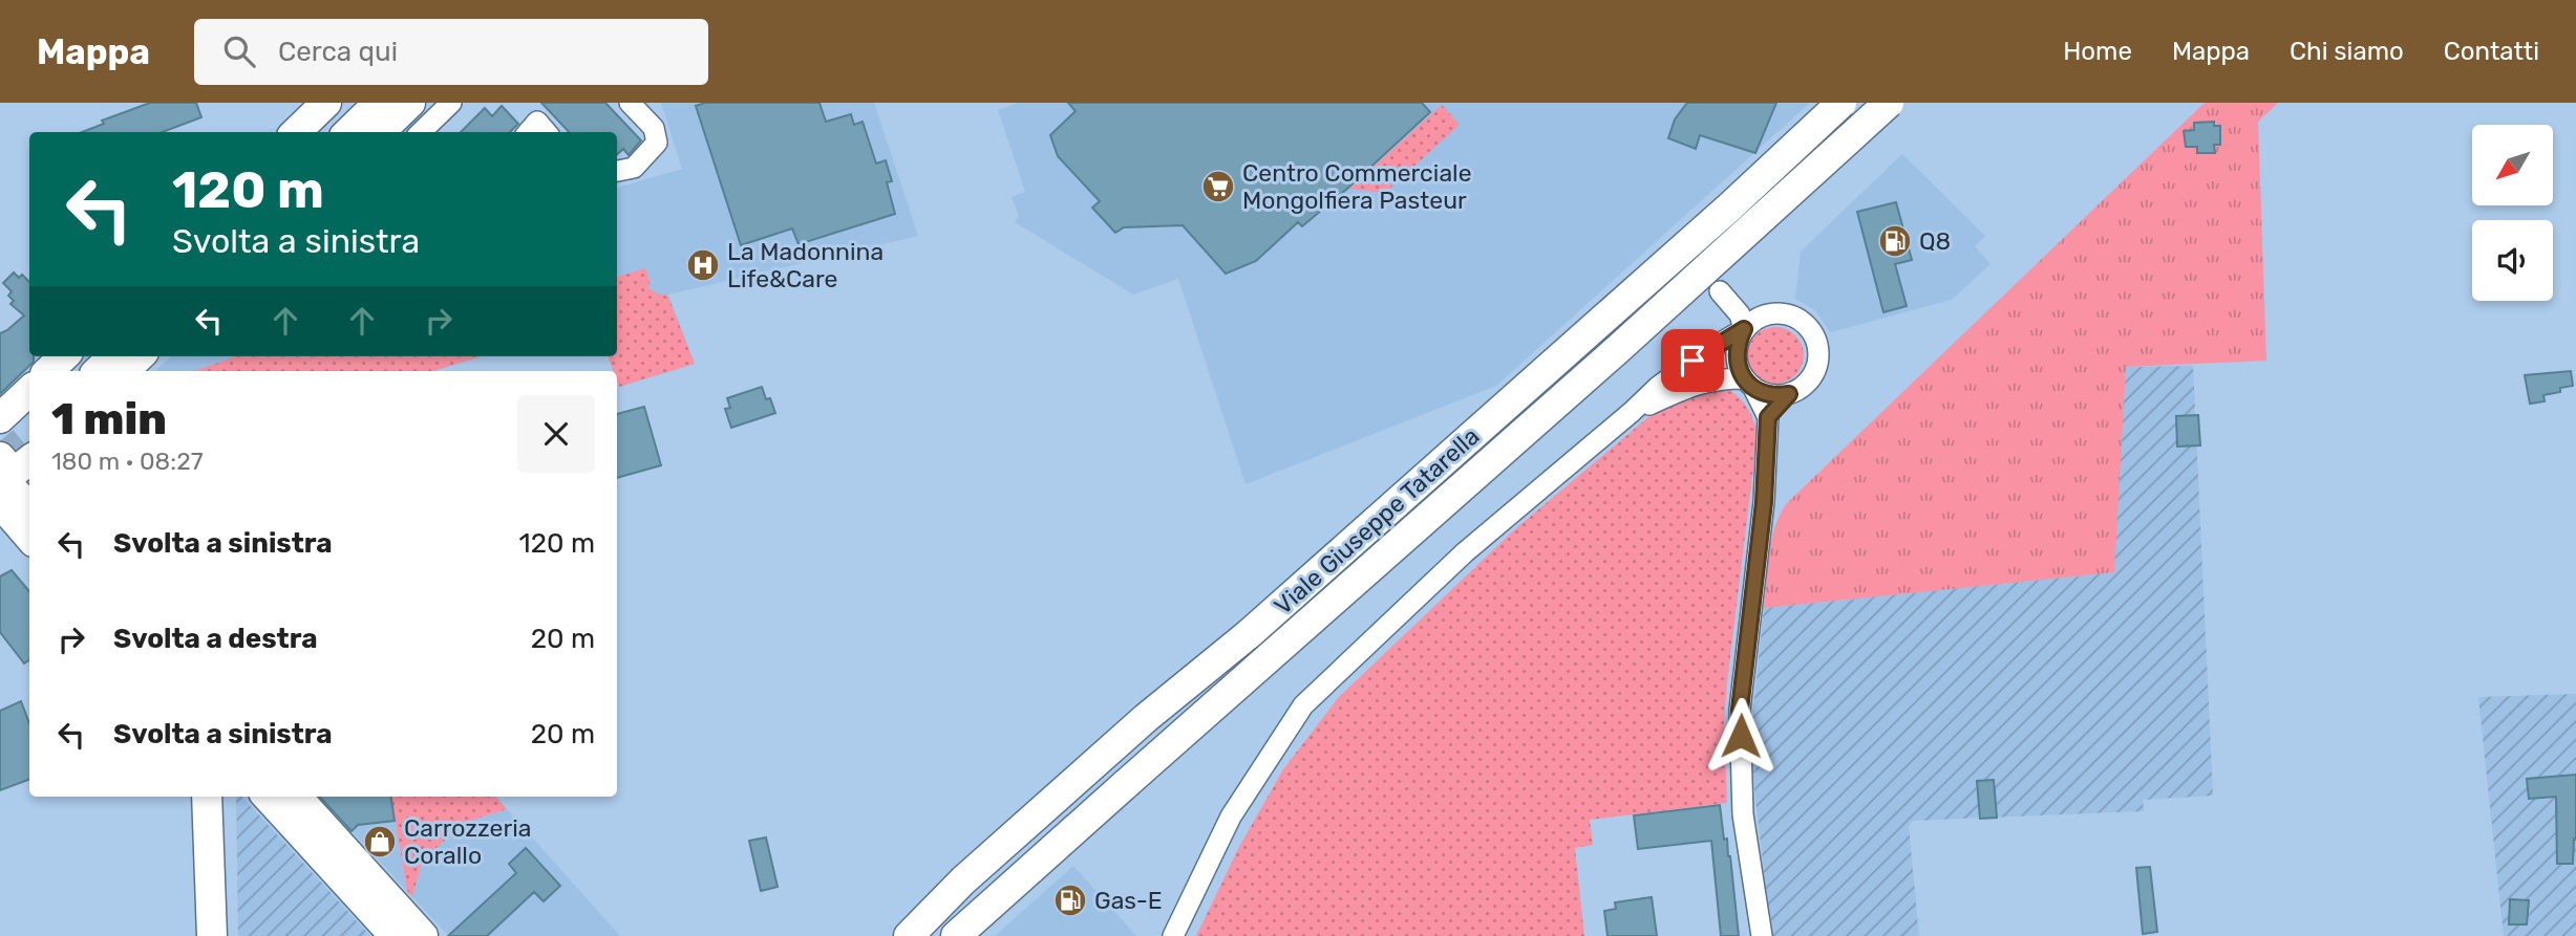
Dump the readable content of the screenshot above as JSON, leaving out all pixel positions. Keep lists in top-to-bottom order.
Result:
{
  "streets": {
    "main road": ["Viale Giuseppe Tatarella"]
  },
  "places": {
    "supermarket": ["Centro Commerciale Mongolfiera Pasteur"],
    "fuel station": ["Q8", "Gas-E"],
    "hospital": ["La Madonnina Life&Care"],
    "shop": ["Carrozzeria Corallo"]
  },
  "north": "bottom left",
  "page": {
    "header": "Mappa",
    "search": "Cerca qui",
    "nav": [
      "Home",
      "Mappa",
      "Chi siamo",
      "Contatti"
    ],
    "turn": ["120 m", "Svolta a sinistra"],
    "heading": ["1 min", "180 m · 08:27"],
    "list": [
      {
        "name": "Svolta a sinistra",
        "value": "120 m"
      },
      {
        "name": "Svolta a destra",
        "value": "20 m"
      },
      {
        "name": "Svolta a sinistra",
        "value": "20 m"
      }
    ]
  }
}
